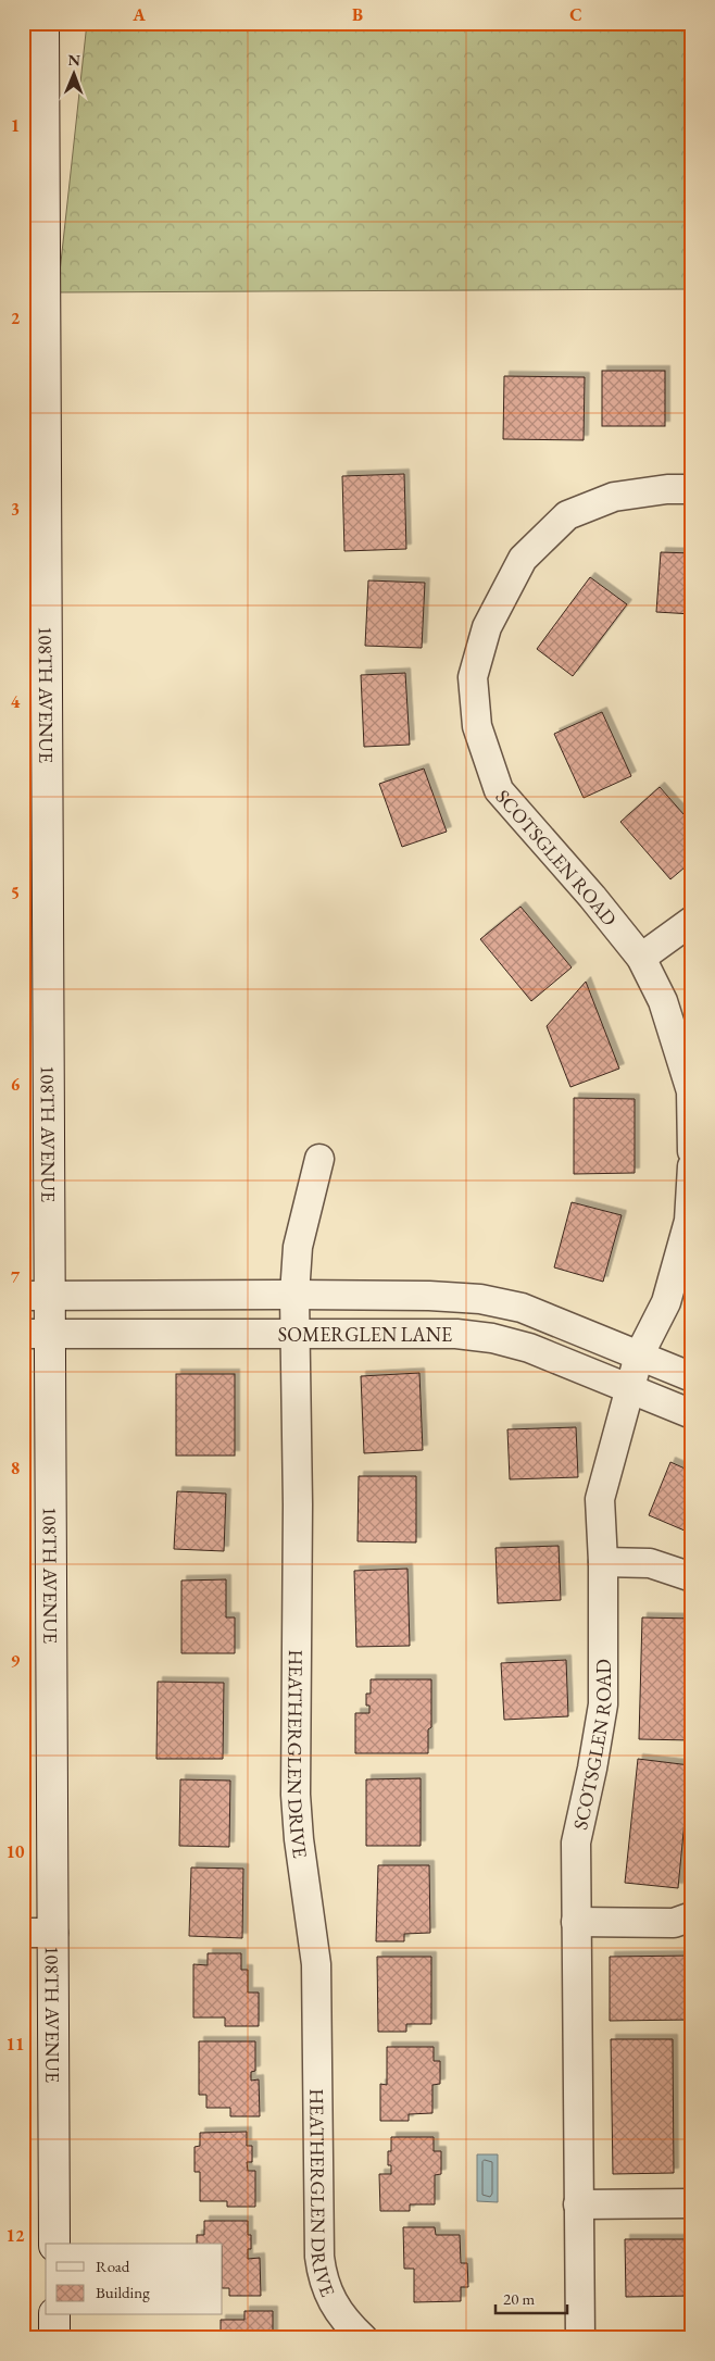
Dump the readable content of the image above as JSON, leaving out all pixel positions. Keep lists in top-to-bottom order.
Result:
{
  "streets": {
    "street": [
      "108TH AVENUE",
      "SCOTSGLEN ROAD",
      "SOMERGLEN LANE",
      "HEATHERGLEN DRIVE"
    ]
  },
  "crossings": [
    ["108TH AVENUE", "SOMERGLEN LANE"],
    ["SCOTSGLEN ROAD", "SOMERGLEN LANE"],
    ["SOMERGLEN LANE", "HEATHERGLEN DRIVE"]
  ],
  "legend": ["Road", "Building"],
  "scale_bar": "20 m",
  "north": "top",
  "grid": {
    "columns": ["A", "B", "C"],
    "rows": [
      "1",
      "2",
      "3",
      "4",
      "5",
      "6",
      "7",
      "8",
      "9",
      "10",
      "11",
      "12"
    ]
  }
}
